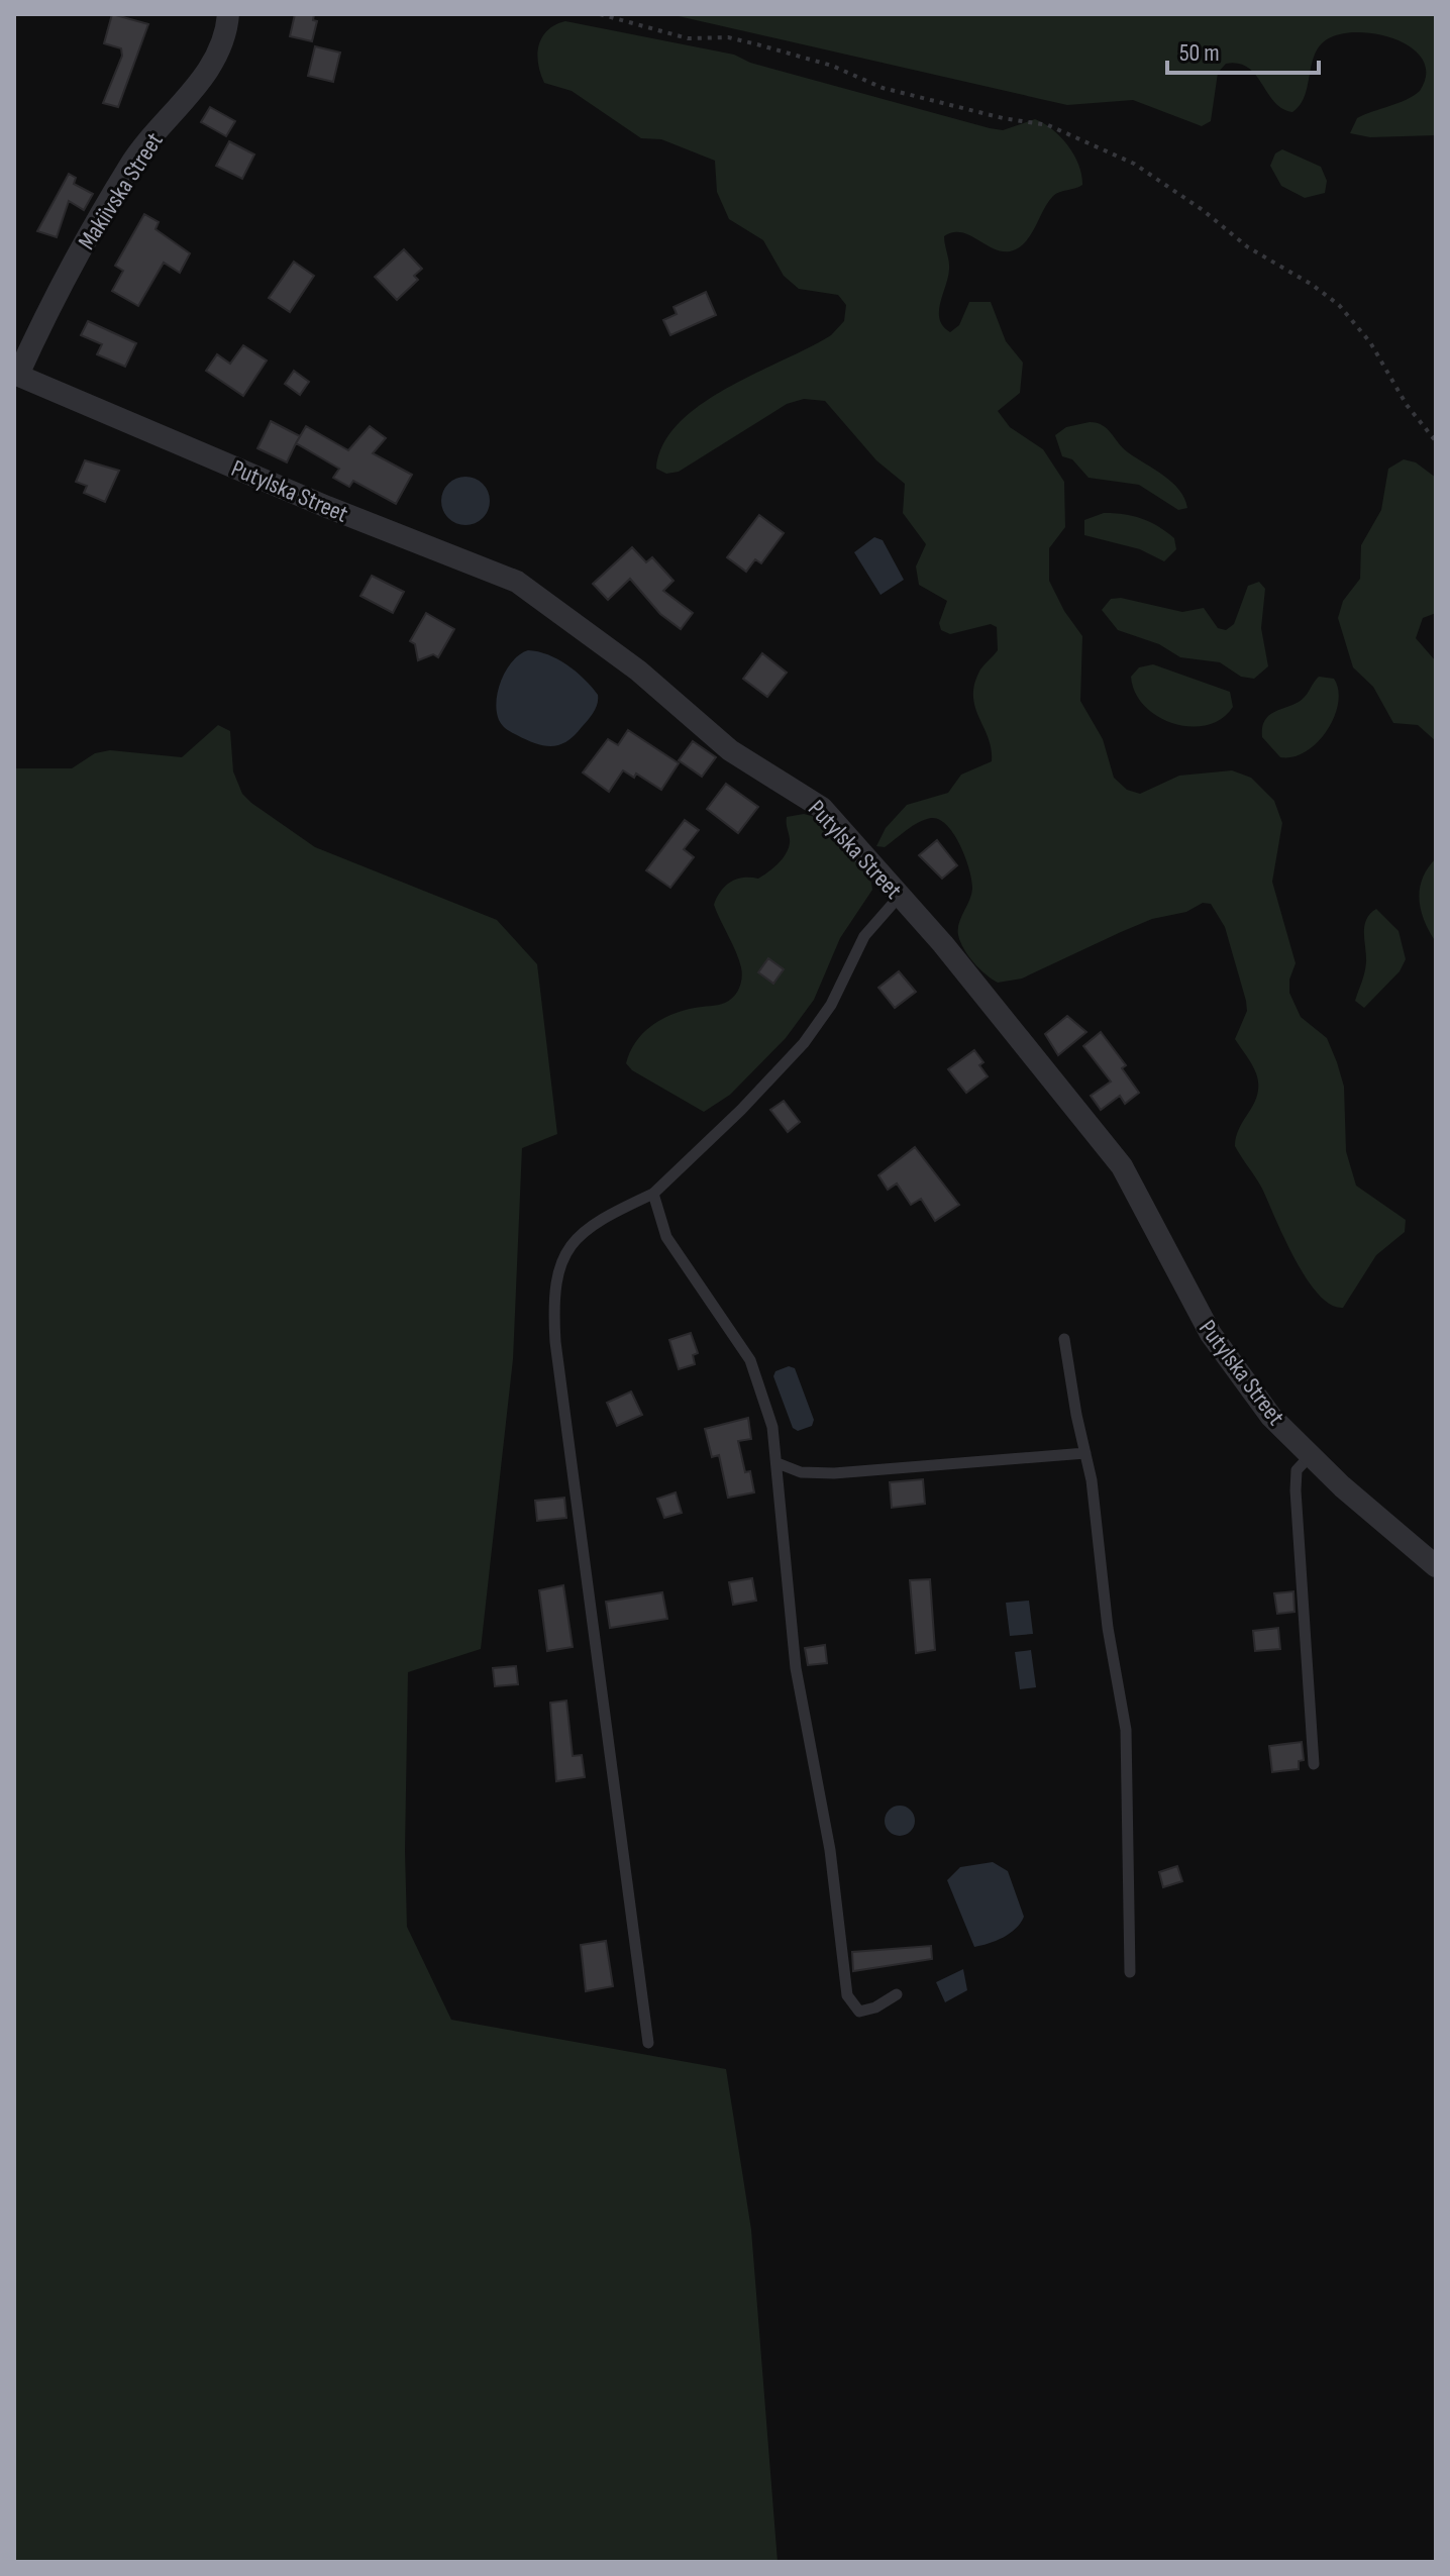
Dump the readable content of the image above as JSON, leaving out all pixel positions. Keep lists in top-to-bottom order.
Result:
{
  "streets": {
    "street": ["Makiivska Street", "Putylska Street"]
  },
  "crossings": [
    ["Makiivska Street", "Putylska Street"]
  ],
  "scale_bar": "50 m"
}
